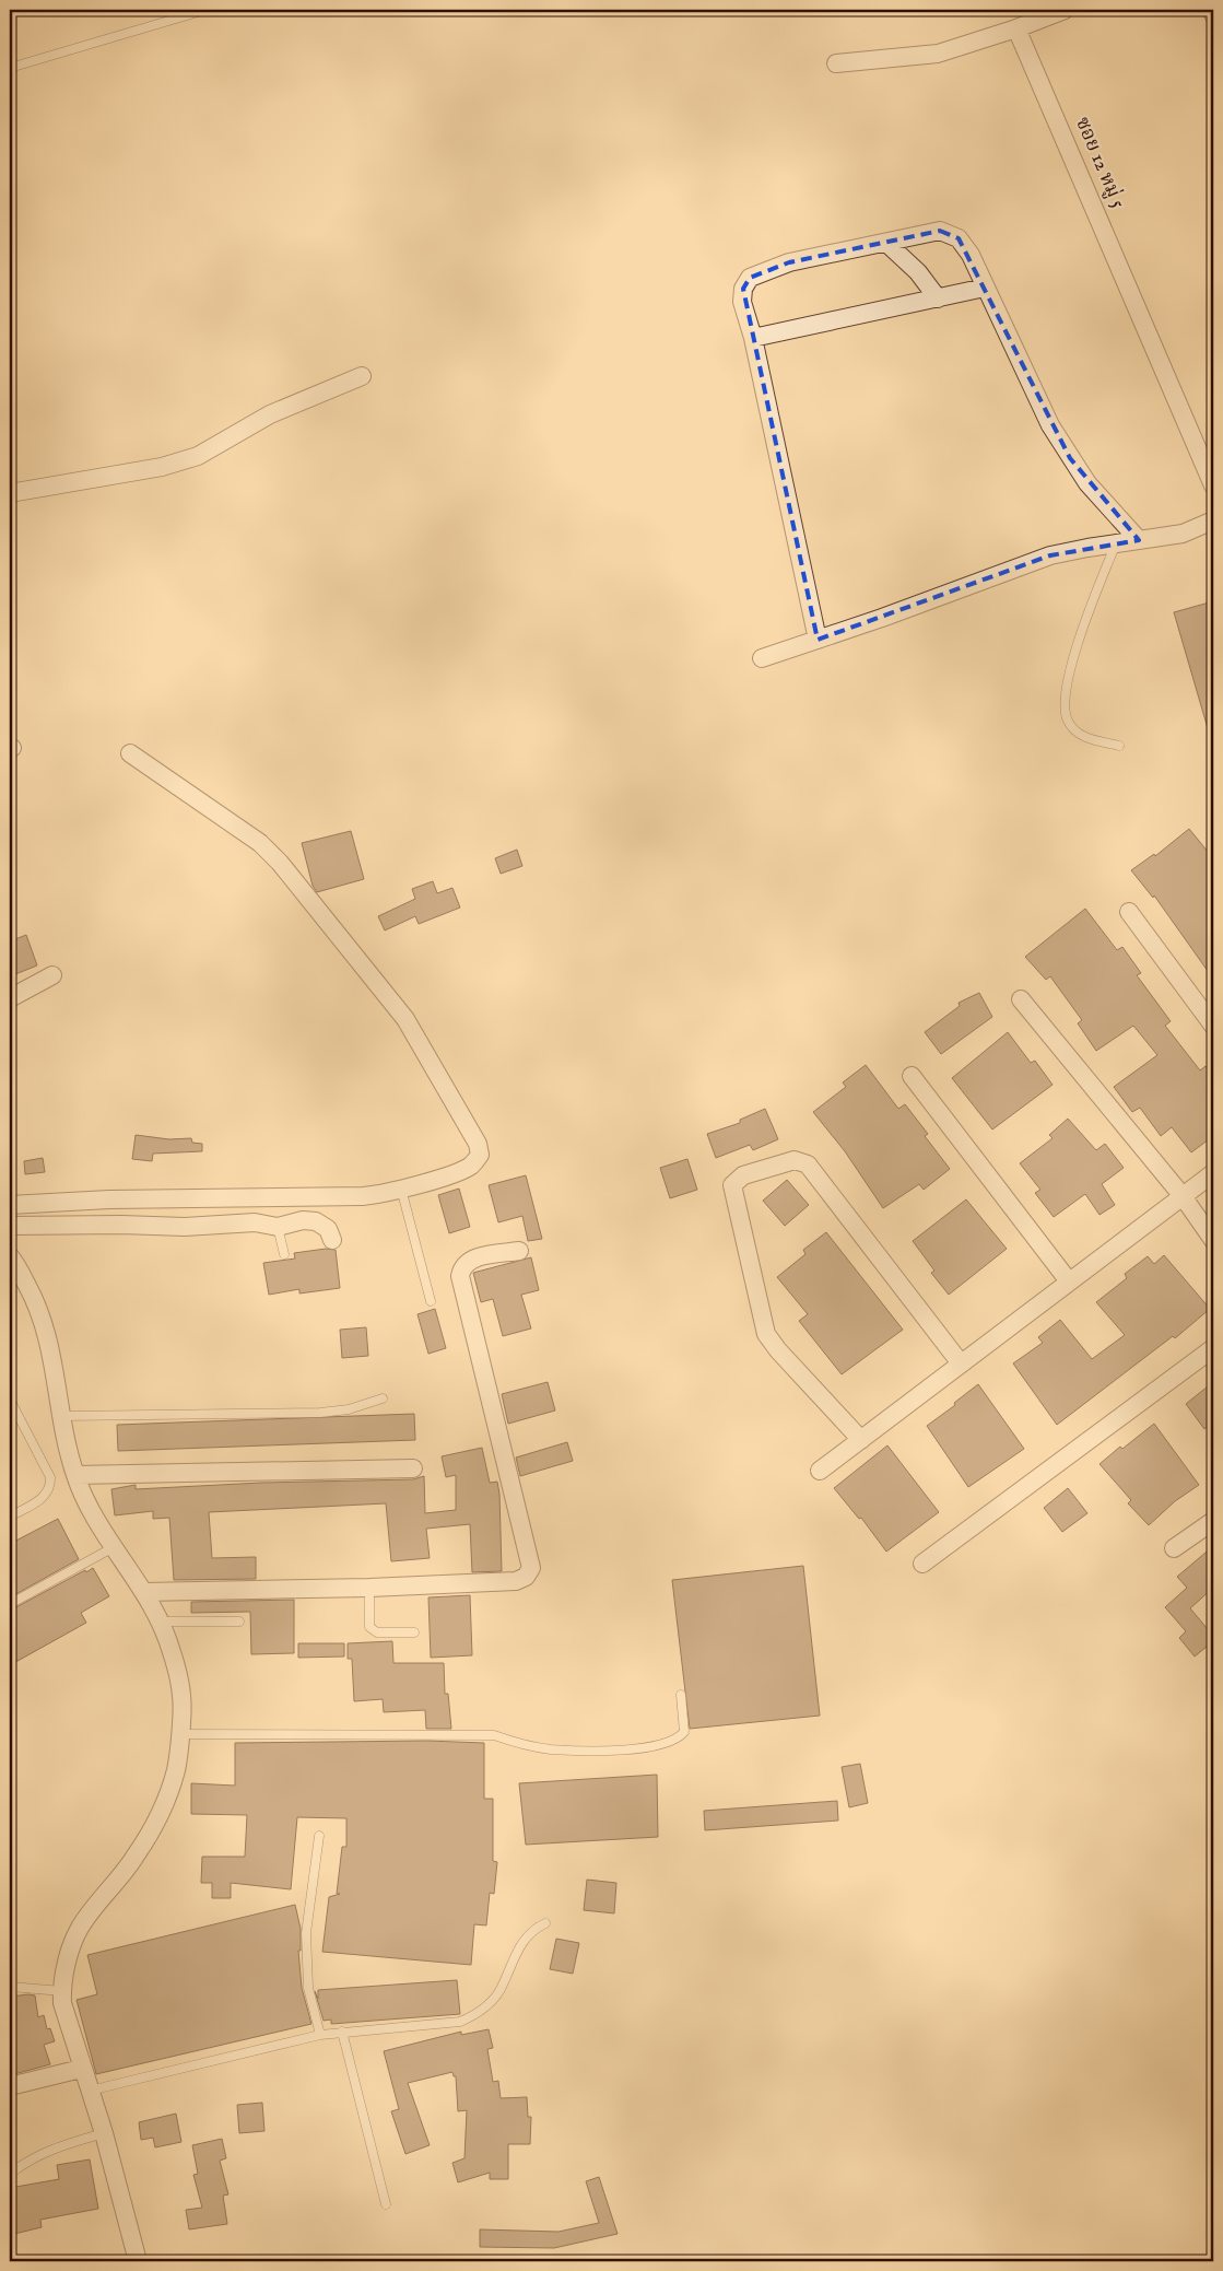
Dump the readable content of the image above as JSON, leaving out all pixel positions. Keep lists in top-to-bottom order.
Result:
{
  "streets": {
    "street": ["ซอย 12 หมู่ 5"]
  }
}
